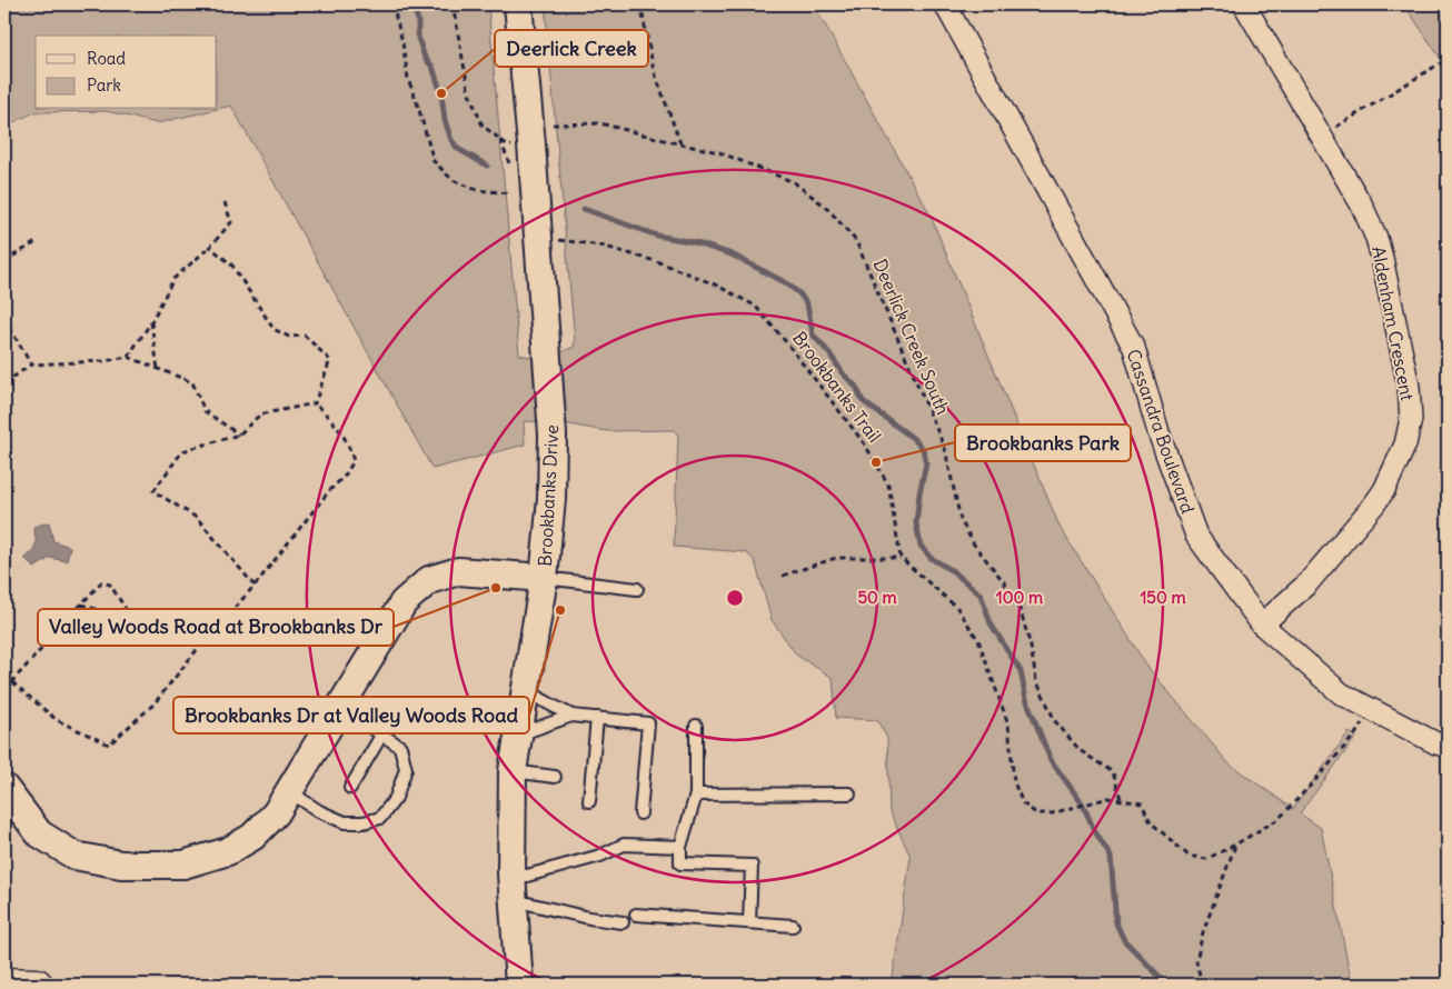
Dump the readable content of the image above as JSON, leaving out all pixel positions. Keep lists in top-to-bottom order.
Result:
{
  "streets": {
    "street": ["Aldenham Crescent", "Cassandra Boulevard", "Brookbanks Drive"],
    "path": ["Deerlick Creek South", "Brookbanks Trail"]
  },
  "crossings": [
    ["Aldenham Crescent", "Cassandra Boulevard"],
    ["Deerlick Creek South", "Brookbanks Drive"],
    ["Brookbanks Trail", "Brookbanks Drive"]
  ],
  "places": [
    "Deerlick Creek",
    "Brookbanks Park",
    "Valley Woods Road at Brookbanks Dr",
    "Brookbanks Dr at Valley Woods Road"
  ],
  "legend": ["Road", "Park"],
  "rings": ["50 m", "100 m", "150 m"]
}
